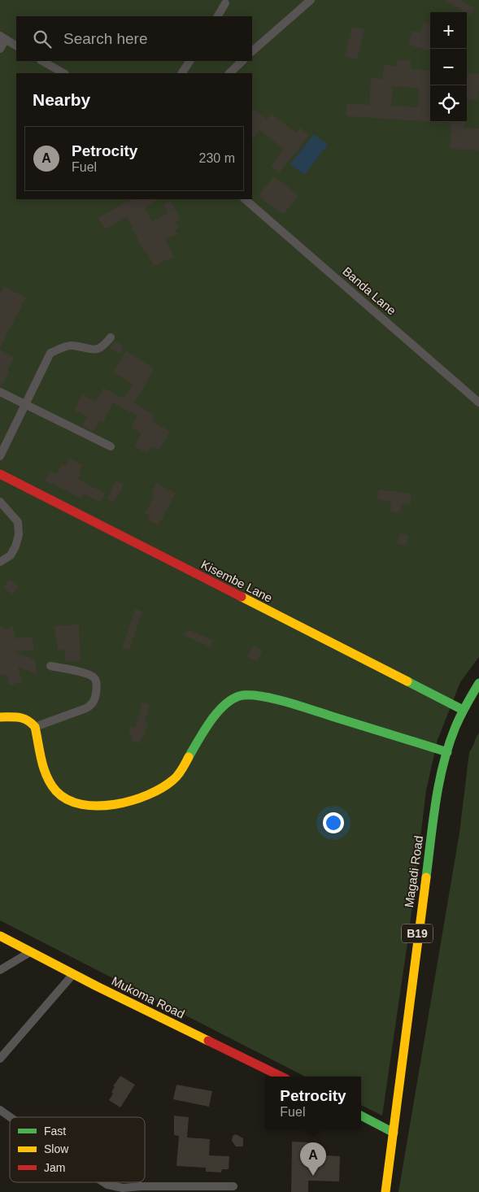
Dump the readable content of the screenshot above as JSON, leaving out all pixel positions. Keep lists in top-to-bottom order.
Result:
{
  "streets": {
    "main road": [
      "Kisembe Lane",
      "Magadi Road",
      "B19",
      "Mukoma Road"
    ],
    "street": ["Banda Lane"]
  },
  "crossings": [
    ["Kisembe Lane", "Magadi Road"]
  ],
  "legend": ["Fast", "Slow", "Jam"],
  "page": {
    "map_buttons": ["+", "−"],
    "search": "Search here",
    "heading": "Nearby",
    "list": [
      {
        "mark": "A",
        "name": "Petrocity",
        "note": "Fuel",
        "value": "230 m"
      }
    ],
    "popup": ["Petrocity", "Fuel"],
    "pins": "A"
  }
}
